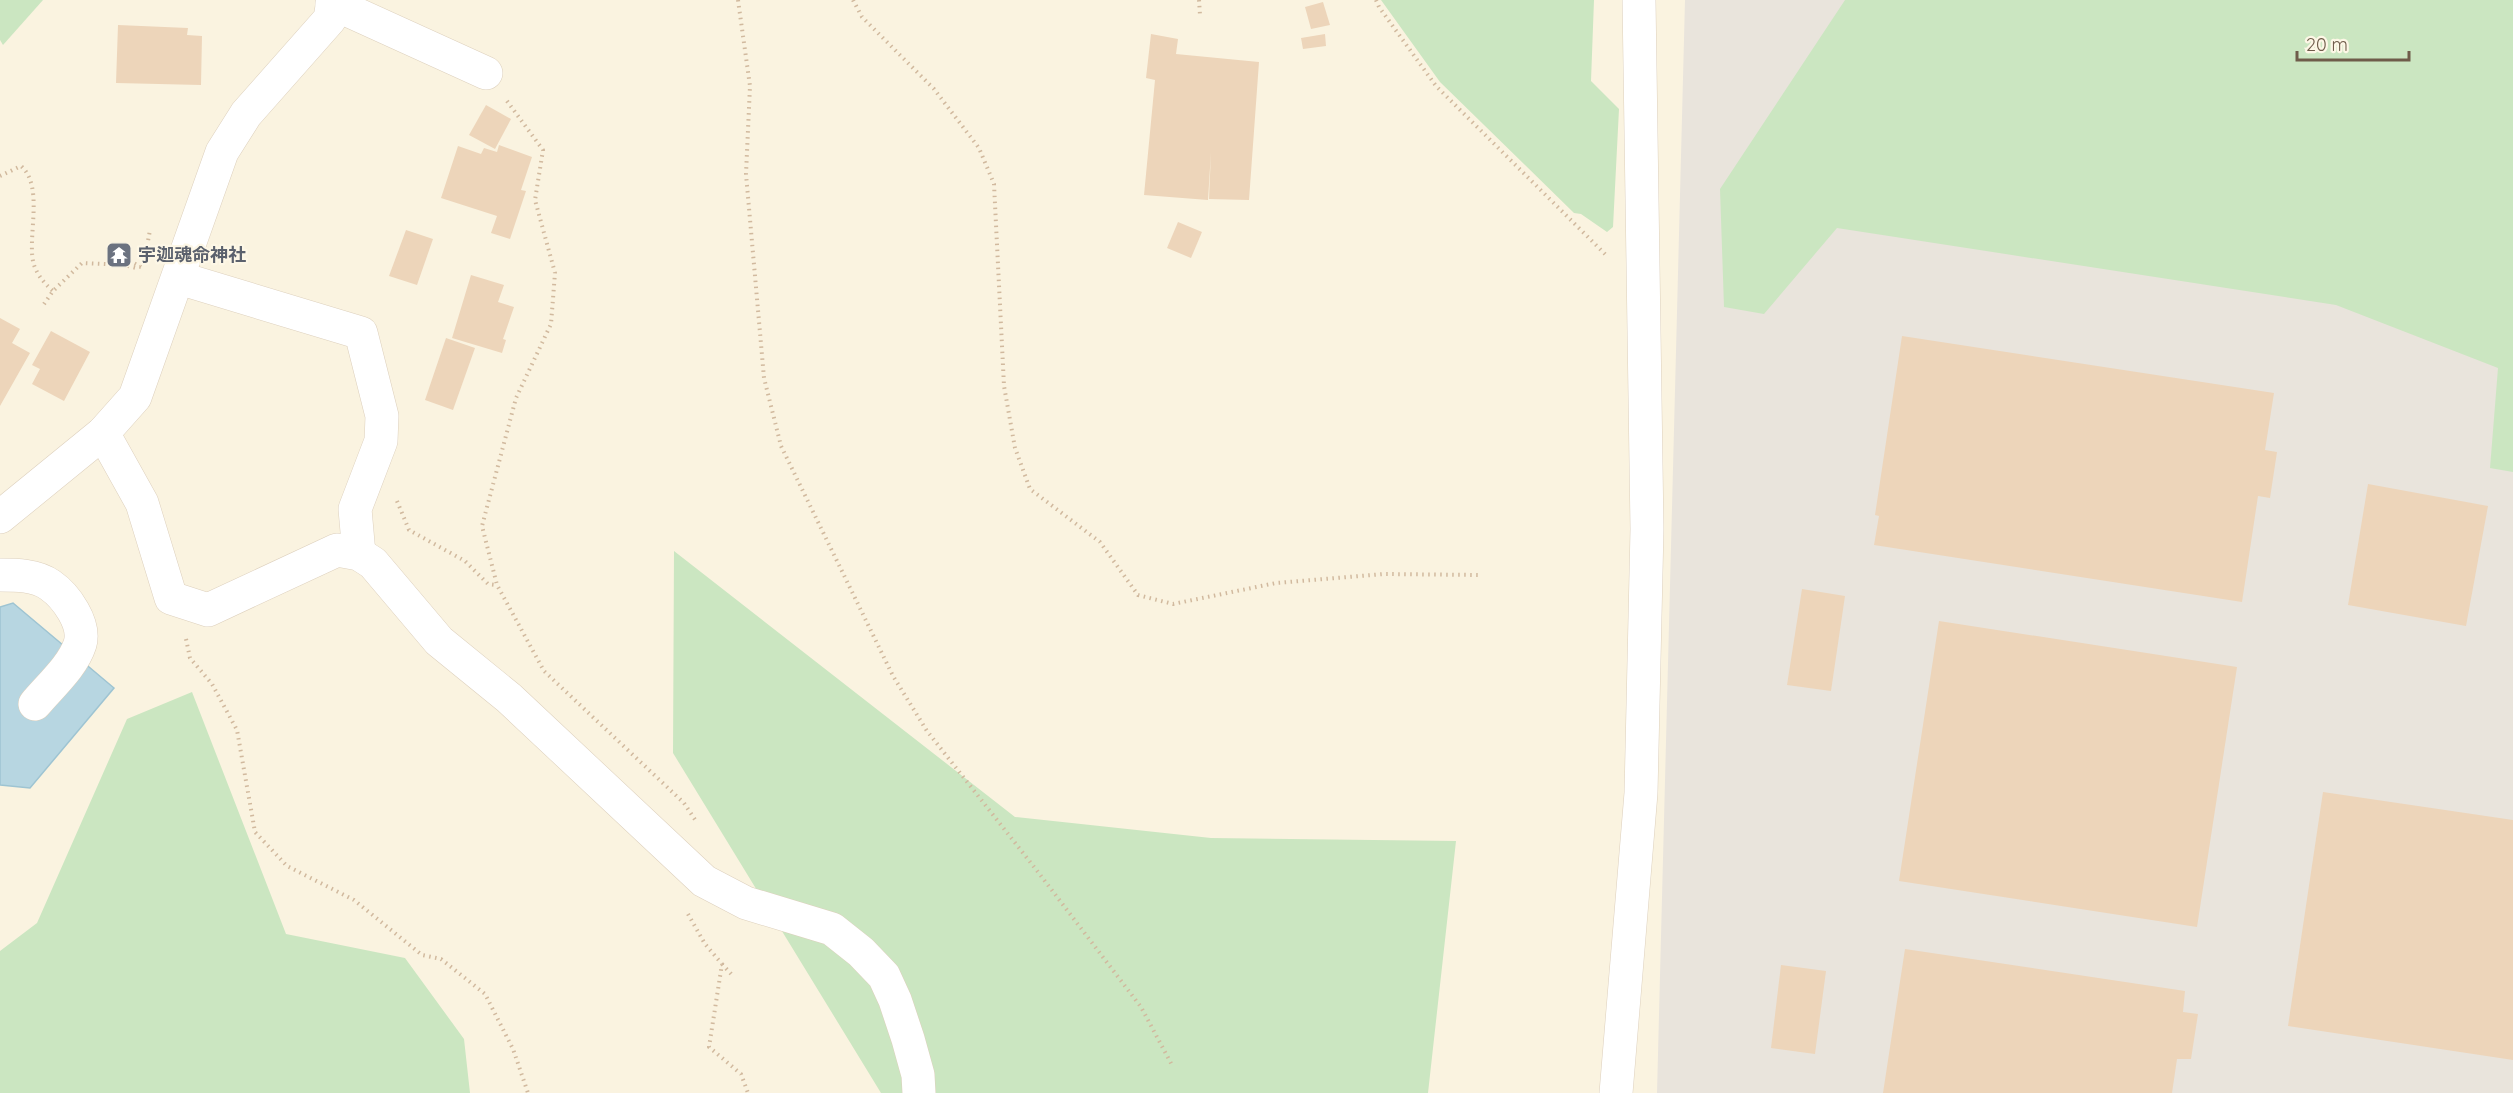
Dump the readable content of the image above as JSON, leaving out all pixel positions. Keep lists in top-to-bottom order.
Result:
{
  "places": {
    "temple": ["宇迦魂命神社"]
  },
  "scale_bar": "20 m"
}
